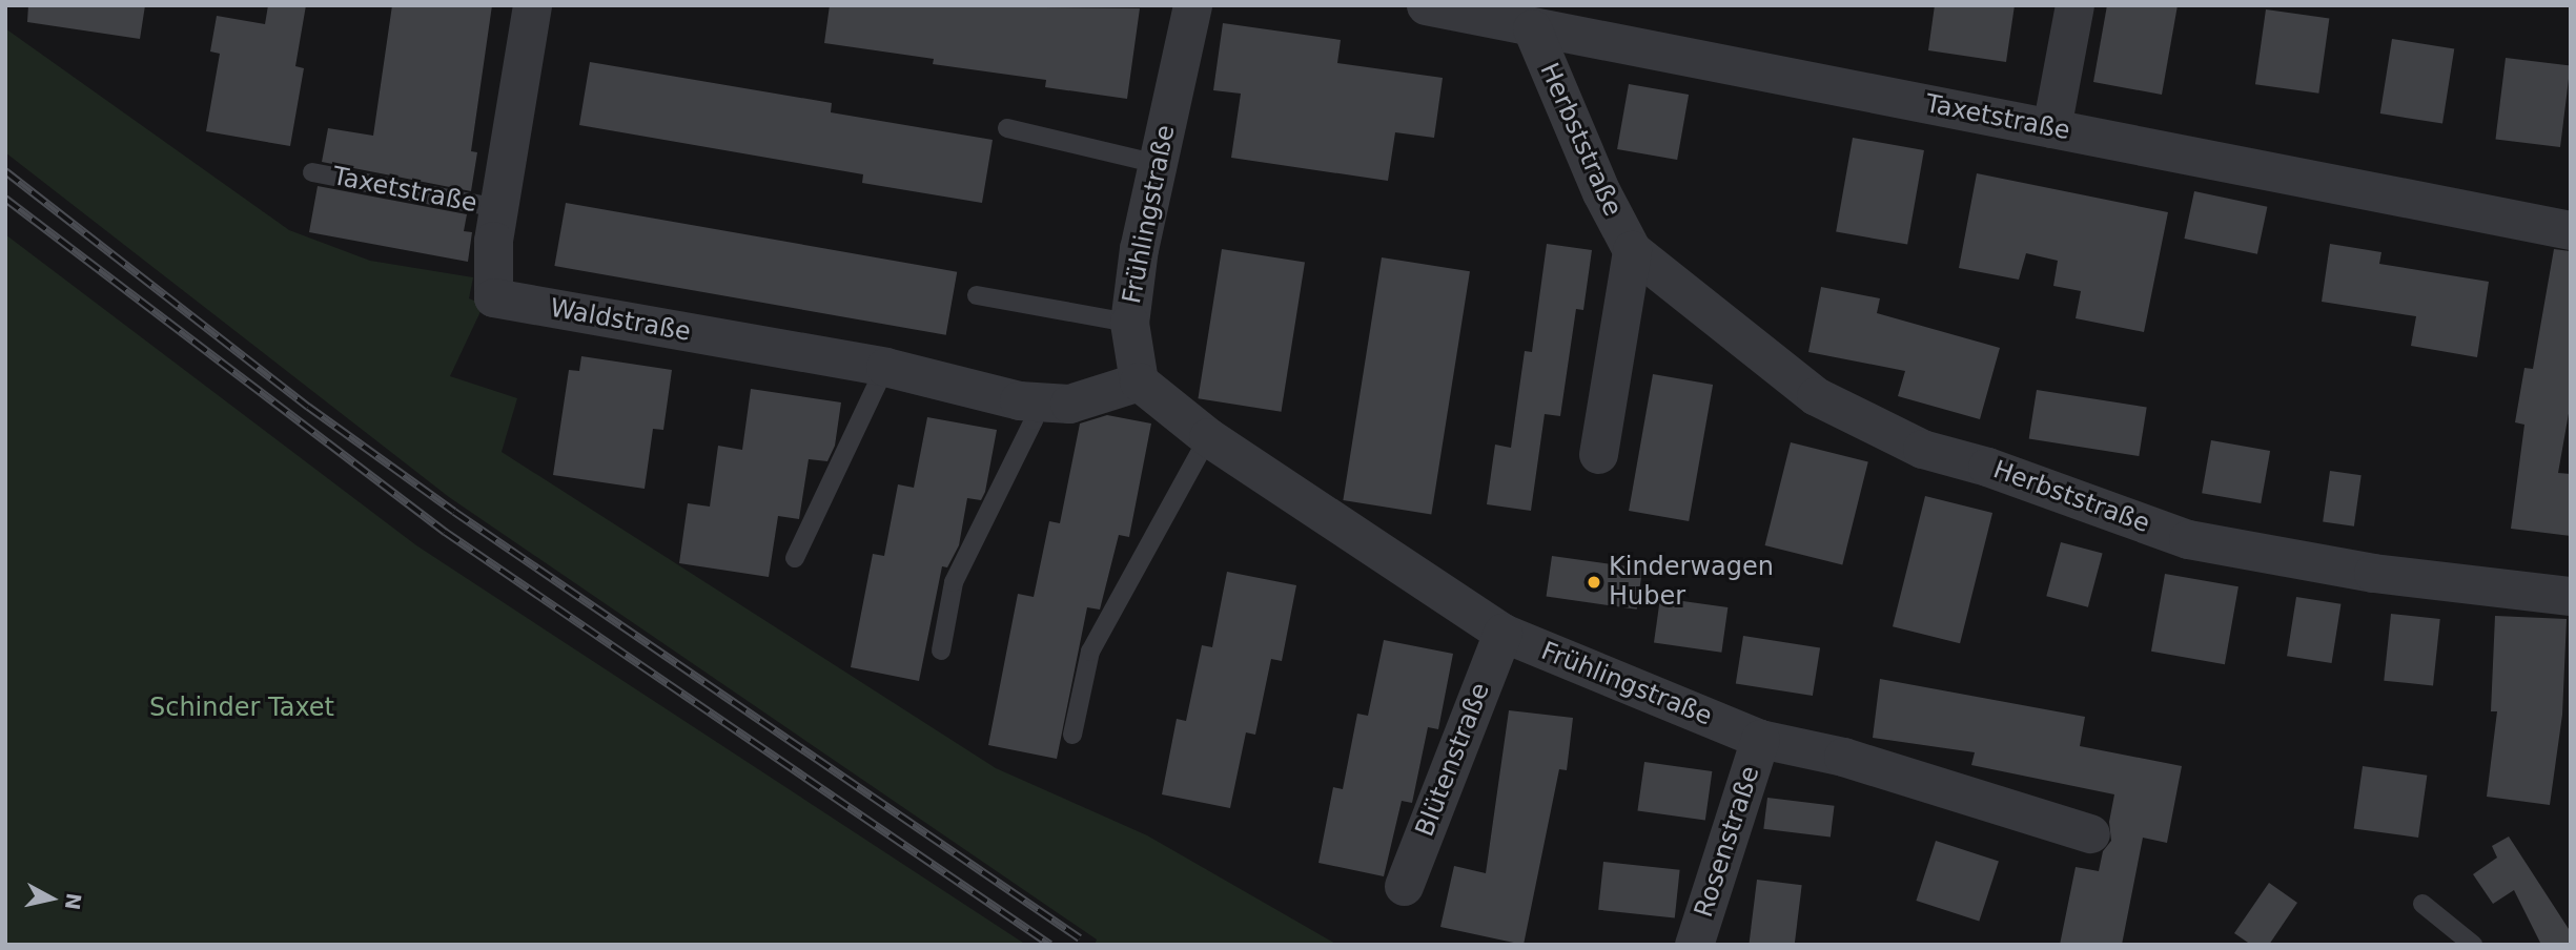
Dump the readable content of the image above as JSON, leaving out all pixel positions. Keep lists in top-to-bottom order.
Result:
{
  "streets": {
    "street": [
      "Taxetstraße",
      "Herbststraße",
      "Frühlingstraße",
      "Waldstraße",
      "Blütenstraße",
      "Rosenstraße"
    ]
  },
  "crossings": [
    ["Taxetstraße", "Herbststraße"],
    ["Taxetstraße", "Waldstraße"],
    ["Frühlingstraße", "Waldstraße"],
    ["Frühlingstraße", "Blütenstraße"],
    ["Frühlingstraße", "Rosenstraße"]
  ],
  "parks": ["Schinder Taxet"],
  "places": ["Kinderwagen Huber"],
  "north": "right"
}
